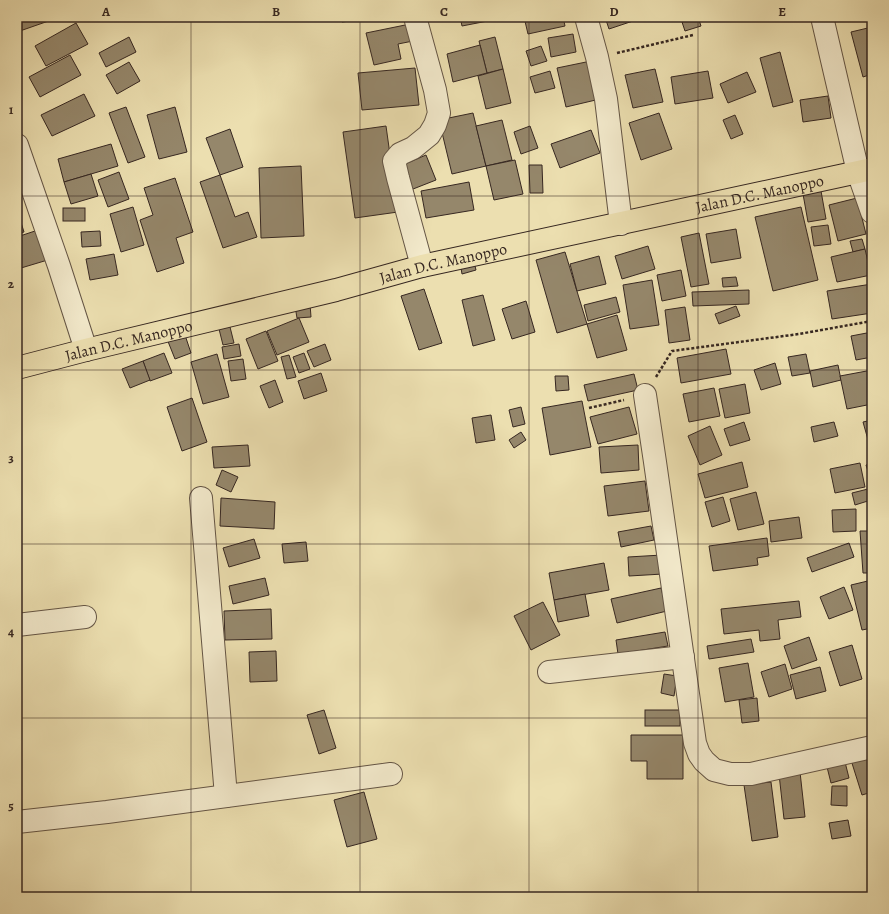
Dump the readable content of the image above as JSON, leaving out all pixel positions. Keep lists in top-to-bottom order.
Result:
{
  "streets": {
    "highway": ["Jalan D.C. Manoppo"]
  },
  "grid": {
    "columns": [
      "A",
      "B",
      "C",
      "D",
      "E"
    ],
    "rows": [
      "1",
      "2",
      "3",
      "4",
      "5"
    ]
  }
}
